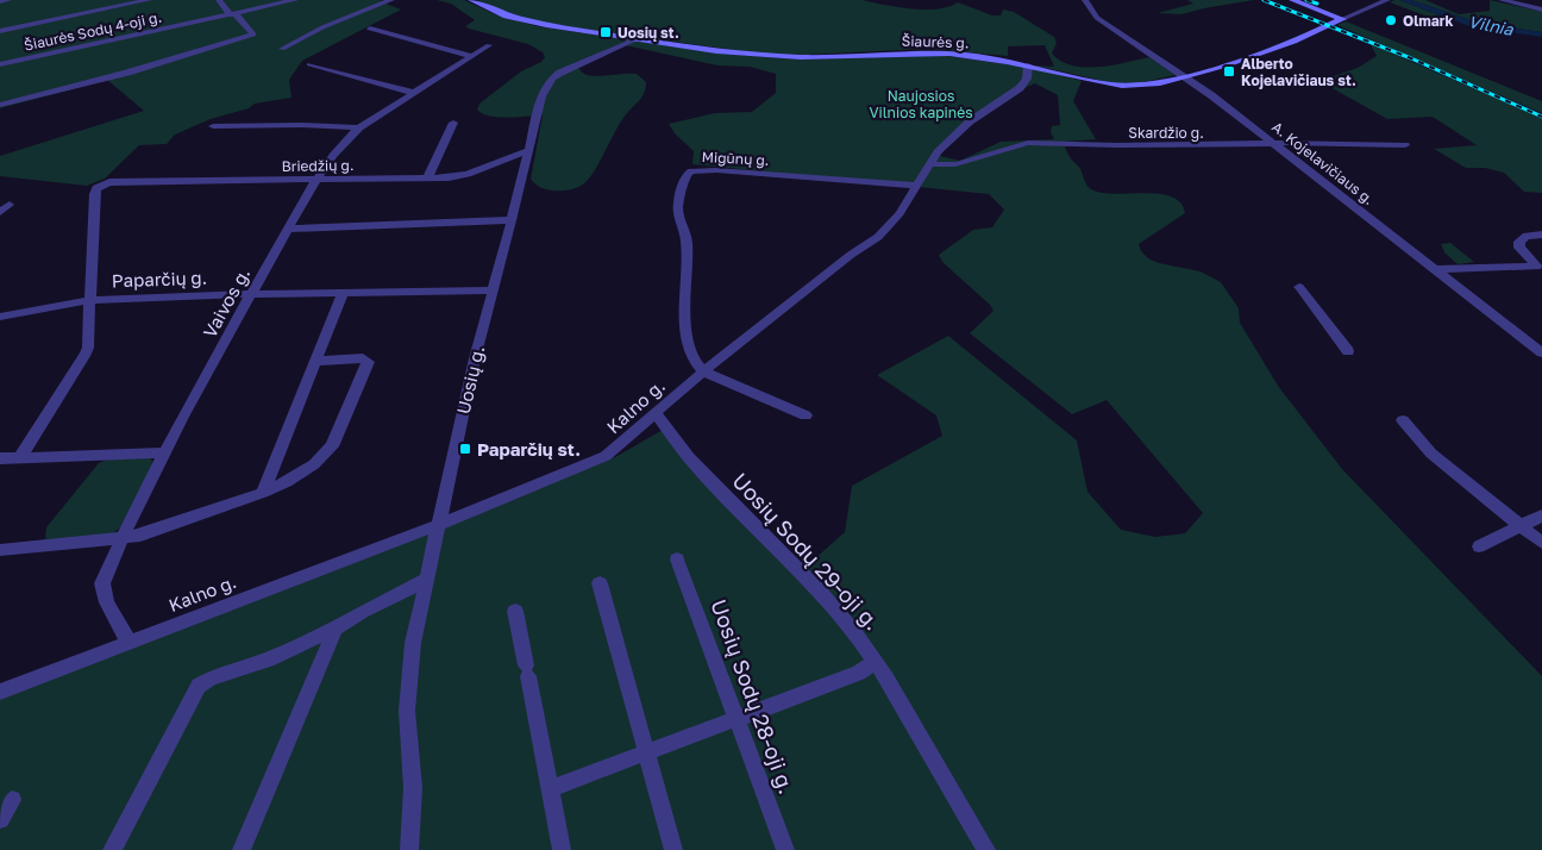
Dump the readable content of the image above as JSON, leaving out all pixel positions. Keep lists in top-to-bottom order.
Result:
{
  "streets": {
    "main road": ["Šiaurės g."],
    "street": [
      "Šiaurės Sodų 4-oji g.",
      "Skardžio g.",
      "Migūnų g.",
      "A. Kojelavičiaus g.",
      "Briedžių g.",
      "Paparčių g.",
      "Vaivos g.",
      "Uosių g.",
      "Kalno g.",
      "Uosių Sodų 29-oji g.",
      "Uosių Sodų 28-oji g."
    ]
  },
  "crossings": [
    ["Šiaurės g.", "A. Kojelavičiaus g."],
    ["Šiaurės g.", "Uosių g."],
    ["Šiaurės g.", "Kalno g."],
    ["Skardžio g.", "A. Kojelavičiaus g."],
    ["Skardžio g.", "Kalno g."],
    ["Migūnų g.", "Kalno g."],
    ["Briedžių g.", "Paparčių g."],
    ["Briedžių g.", "Vaivos g."],
    ["Briedžių g.", "Uosių g."],
    ["Paparčių g.", "Vaivos g."],
    ["Paparčių g.", "Uosių g."],
    ["Vaivos g.", "Kalno g."],
    ["Uosių g.", "Kalno g."],
    ["Kalno g.", "Uosių Sodų 29-oji g."]
  ],
  "water": ["Vilnia"],
  "parks": ["Naujosios Vilnios kapinės"],
  "places": {
    "other": ["Olmark"],
    "transit": ["Uosių st.", "Alberto Kojelavičiaus st.", "Paparčių st."]
  }
}
